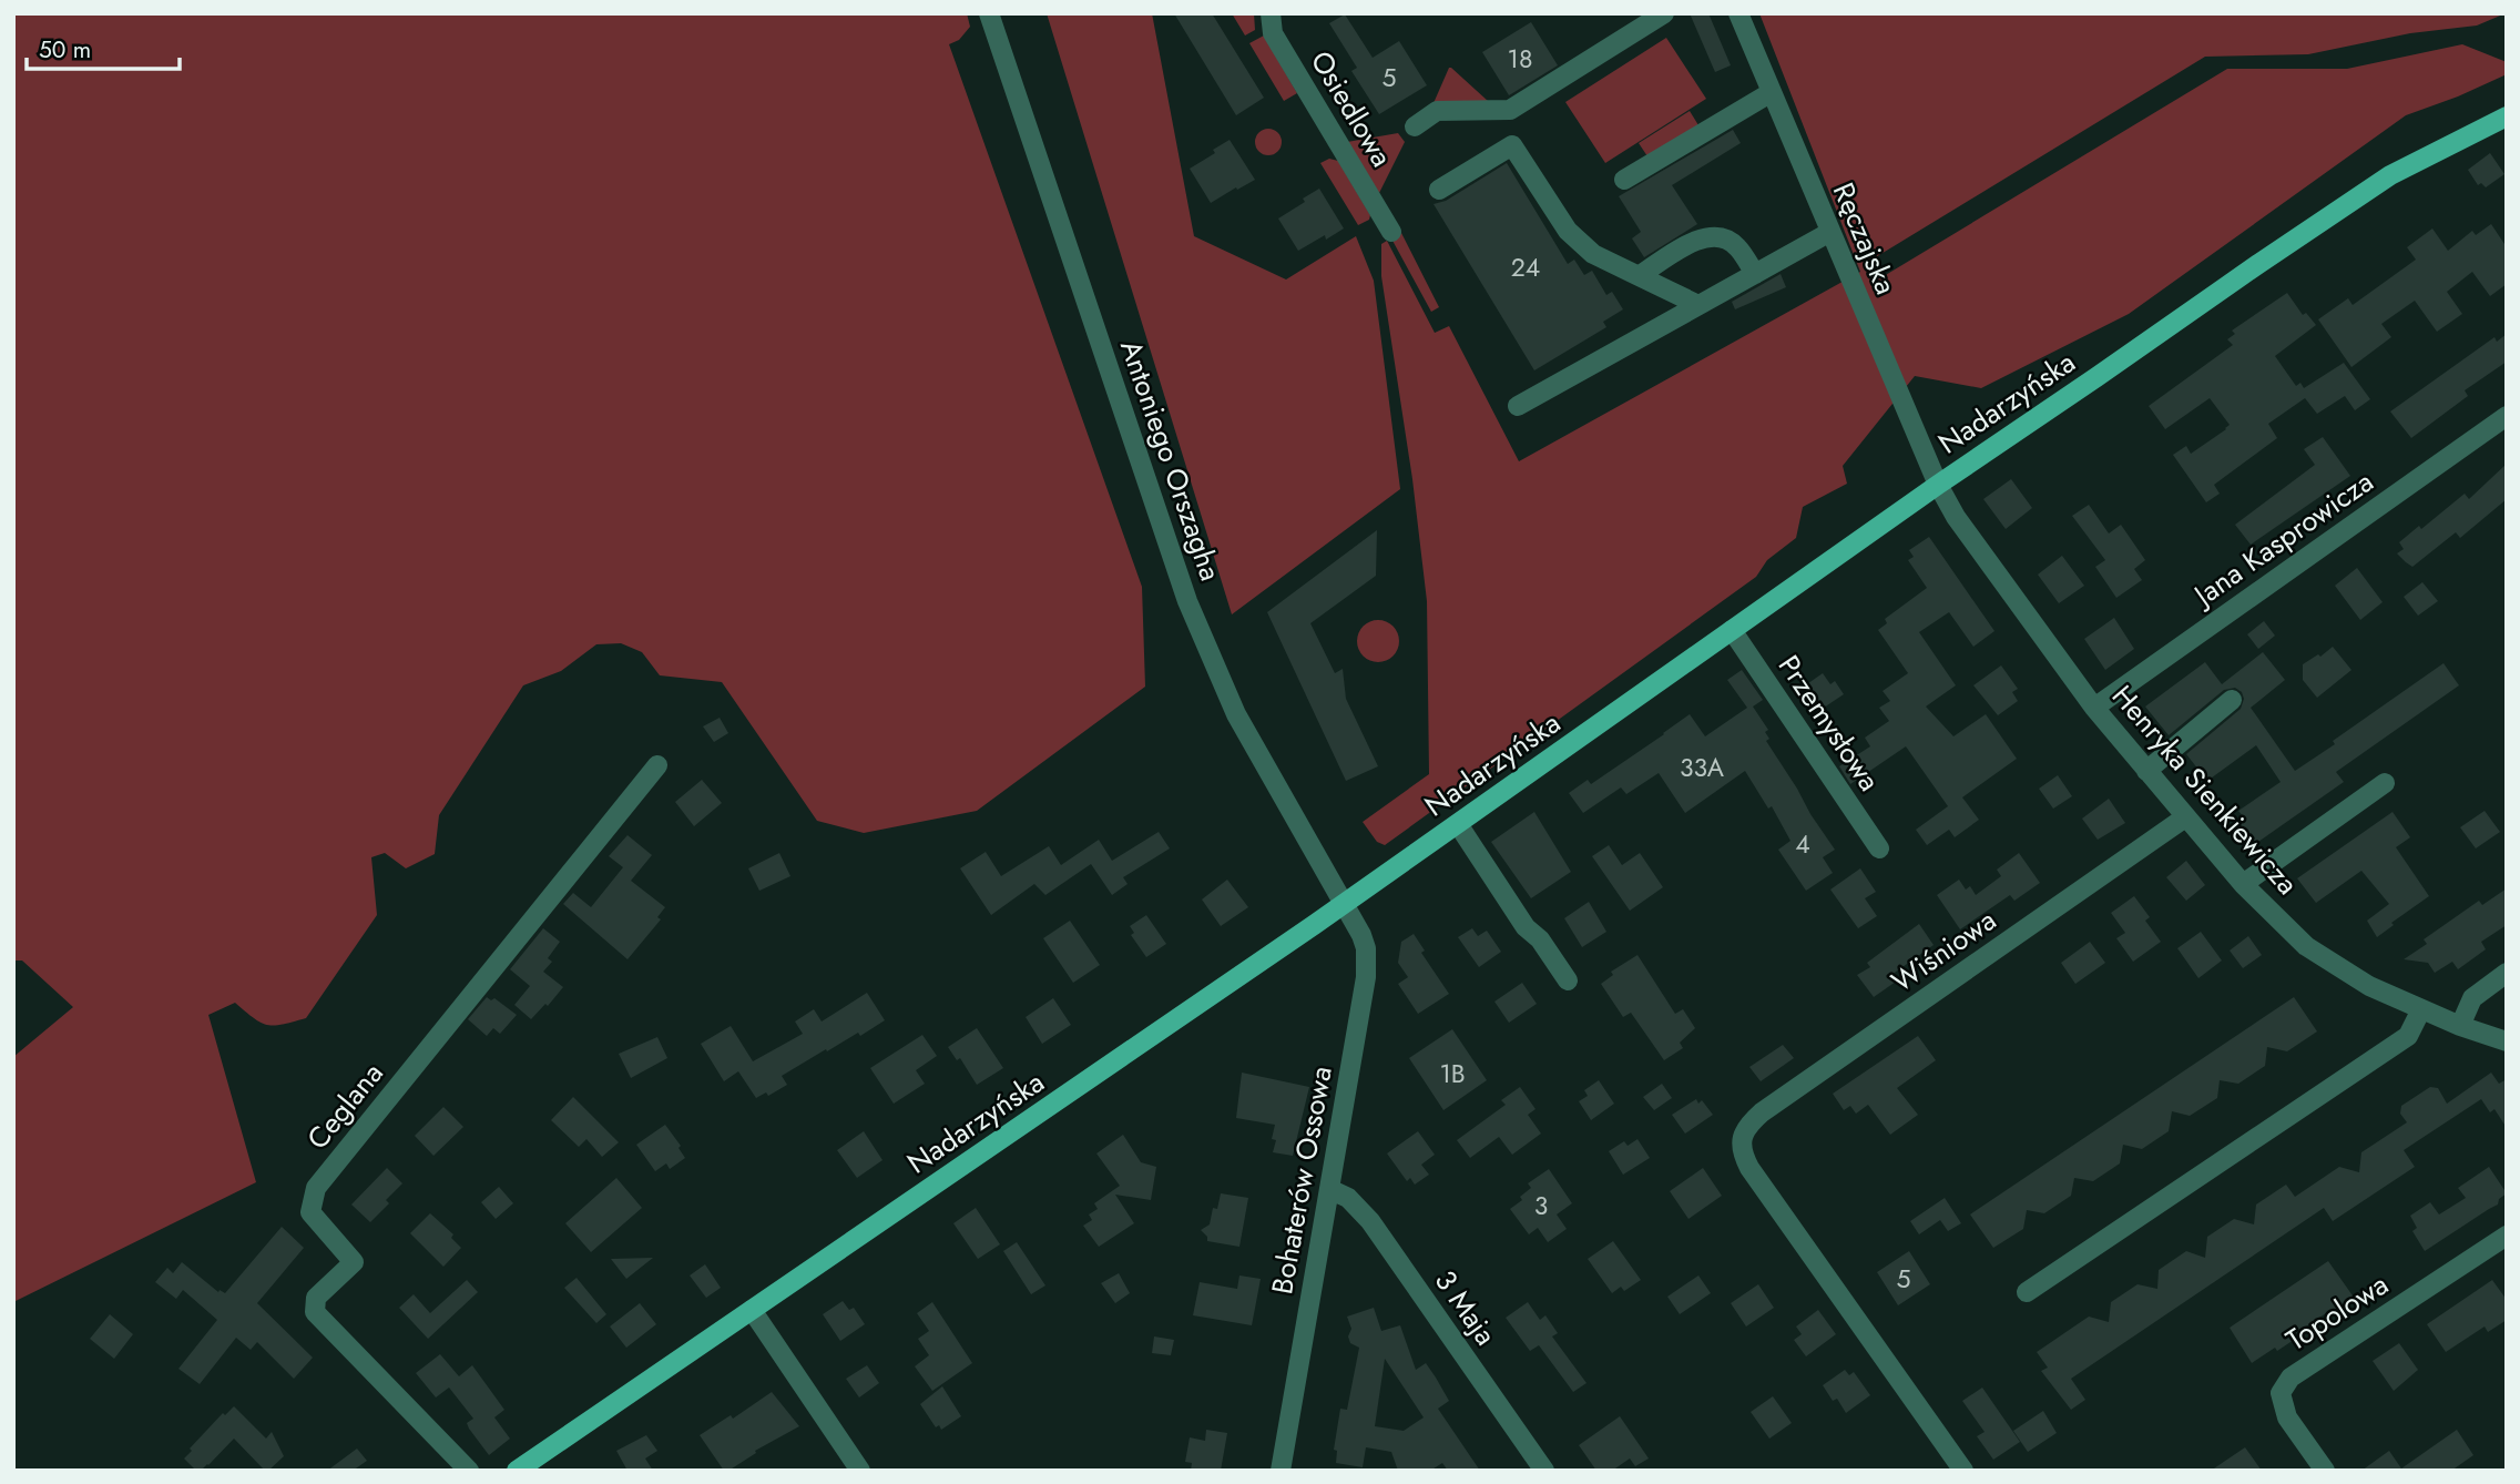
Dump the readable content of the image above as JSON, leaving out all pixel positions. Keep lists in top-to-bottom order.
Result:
{
  "streets": {
    "main road": ["Nadarzyńska"],
    "street": [
      "Osiedlowa",
      "Ręczajska",
      "Antoniego Orszagha",
      "Jana Kasprowicza",
      "Przemysłowa",
      "Henryka Sienkiewicza",
      "Wiśniowa",
      "Ceglana",
      "Bohaterów Ossowa",
      "3 Maja",
      "Topolowa"
    ]
  },
  "crossings": [
    ["Ręczajska", "Nadarzyńska"],
    ["Ręczajska", "Henryka Sienkiewicza"],
    ["Nadarzyńska", "Antoniego Orszagha"],
    ["Nadarzyńska", "Przemysłowa"],
    ["Nadarzyńska", "Henryka Sienkiewicza"],
    ["Nadarzyńska", "Bohaterów Ossowa"],
    ["Antoniego Orszagha", "Bohaterów Ossowa"],
    ["Jana Kasprowicza", "Henryka Sienkiewicza"],
    ["Henryka Sienkiewicza", "Wiśniowa"],
    ["Bohaterów Ossowa", "3 Maja"]
  ],
  "house_numbers": [
    "18",
    "5",
    "24",
    "33A",
    "4",
    "1B",
    "3",
    "5"
  ],
  "scale_bar": "50 m"
}
